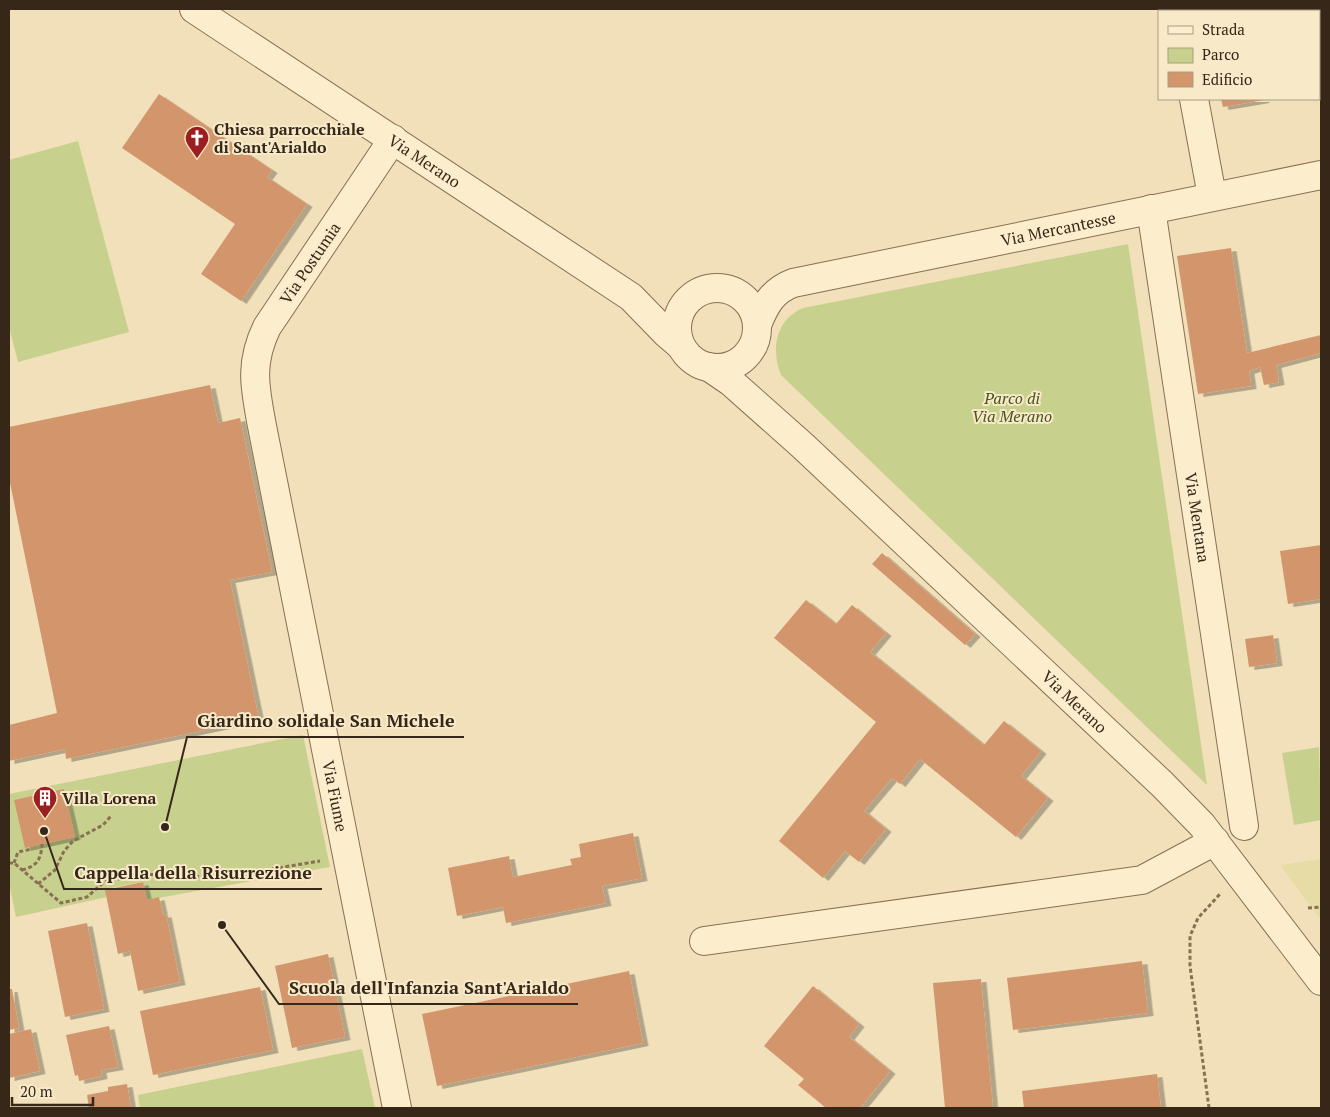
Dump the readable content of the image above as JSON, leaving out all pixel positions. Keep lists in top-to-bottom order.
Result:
{
  "streets": {
    "street": [
      "Via Merano",
      "Via Mercantesse",
      "Via Postumia",
      "Via Mentana",
      "Via Fiume"
    ]
  },
  "crossings": [
    ["Via Merano", "Via Postumia"],
    ["Via Mercantesse", "Via Mentana"],
    ["Via Postumia", "Via Fiume"]
  ],
  "parks": ["Parco di Via Merano"],
  "places": {
    "church": ["Chiesa parrocchiale di Sant'Arialdo"],
    "building": ["Villa Lorena"],
    "other": ["Giardino solidale San Michele", "Cappella della Risurrezione", "Scuola dell'Infanzia Sant'Arialdo"]
  },
  "legend": ["Strada", "Parco", "Edificio"],
  "scale_bar": "20 m"
}
